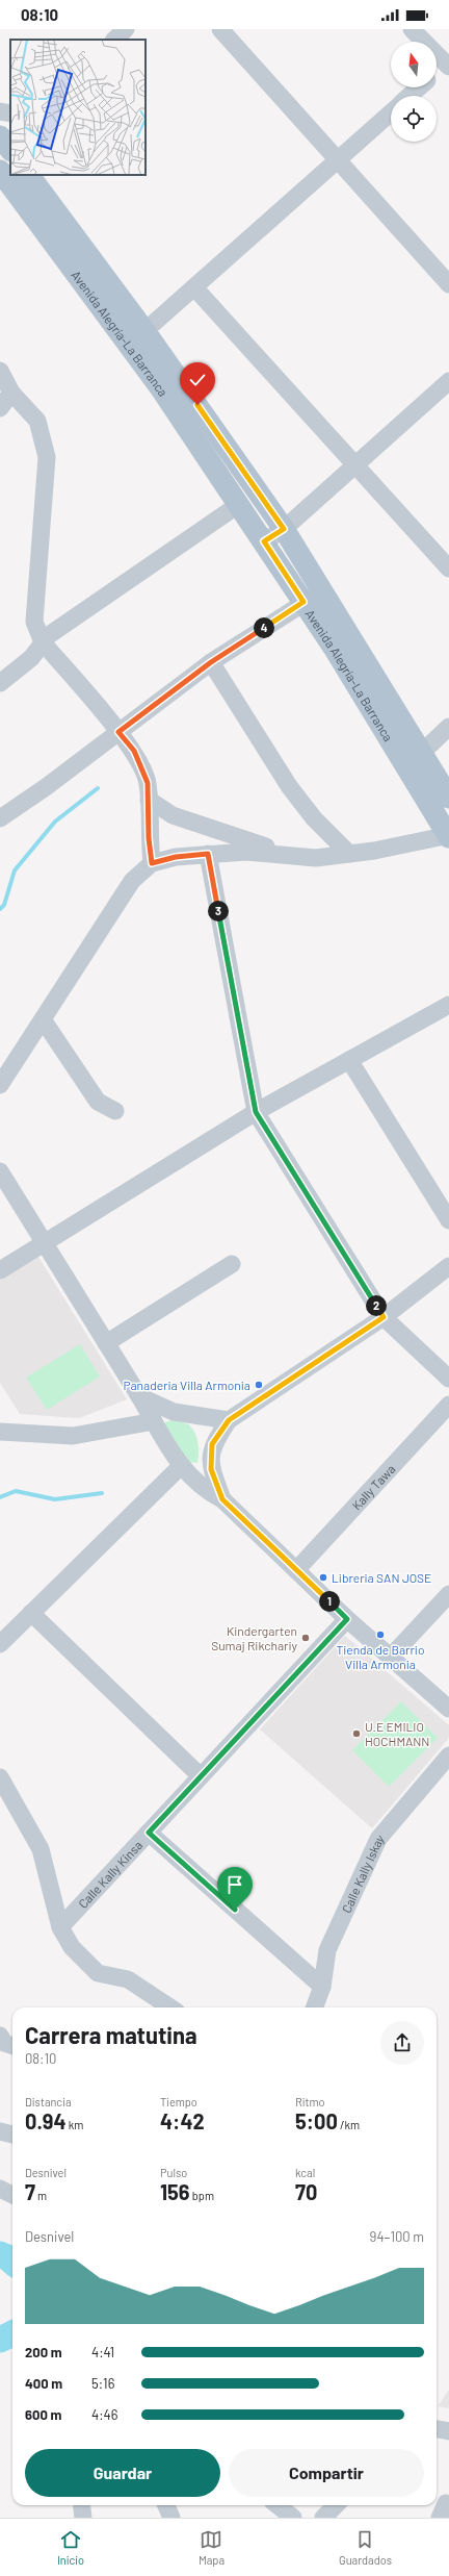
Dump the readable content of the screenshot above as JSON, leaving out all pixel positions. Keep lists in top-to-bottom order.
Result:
{
  "streets": {
    "main road": ["Avenida Alegría-La Barranca"],
    "street": ["Kally Tawa", "Calle Kally Kinsa", "Calle Kally Iskay"]
  },
  "places": [
    "Panaderia Villa Armonia",
    "Libreria SAN JOSE",
    "Tienda de Barrio Villa Armonia",
    "Kindergarten Sumaj Rikchariy",
    "U.E EMILIO HOCHMANN"
  ],
  "north": "top",
  "page": {
    "status": "08:10",
    "pins": [
      "4",
      "3",
      "2",
      "1"
    ],
    "heading": ["Carrera matutina", "08:10"],
    "stats": [
      ["Distancia", "0.94 km"],
      ["Tiempo", "4:42"],
      ["Ritmo", "5:00 /km"],
      ["Desnivel", "7 m"],
      ["Pulso", "156 bpm"],
      ["kcal", "70"]
    ],
    "chart": ["Desnivel", "94–100 m"],
    "list": [
      {
        "name": "200 m",
        "note": "4:41"
      },
      {
        "name": "400 m",
        "note": "5:16"
      },
      {
        "name": "600 m",
        "note": "4:46"
      }
    ],
    "buttons": ["Guardar", "Compartir"],
    "tabs": ["Inicio", "Mapa", "Guardados"]
  }
}
